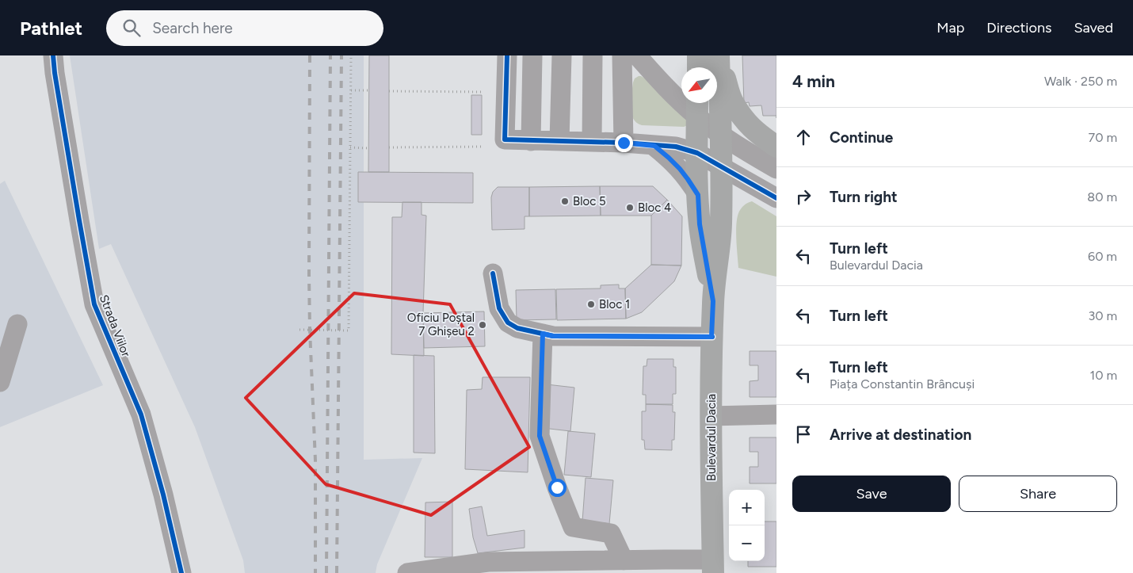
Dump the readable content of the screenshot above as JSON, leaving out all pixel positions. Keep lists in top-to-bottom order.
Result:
{
  "streets": {
    "main road": ["Bulevardul Dacia"],
    "street": ["Strada Viilor"]
  },
  "places": [
    "Bloc 5",
    "Bloc 4",
    "Bloc 1",
    "Oficiu Poștal 7 Ghișeu 2"
  ],
  "north": "bottom left",
  "page": {
    "header": "Pathlet",
    "search": "Search here",
    "nav": ["Map", "Directions", "Saved"],
    "heading": ["4 min", "Walk · 250 m"],
    "list": [
      ["Continue", "70 m"],
      ["Turn right", "80 m"],
      ["Turn left", "Bulevardul Dacia", "60 m"],
      ["Turn left", "30 m"],
      ["Turn left", "Piața Constantin Brâncuși", "10 m"],
      "Arrive at destination"
    ],
    "buttons": ["Save", "Share"],
    "map_buttons": ["+", "−"]
  }
}
